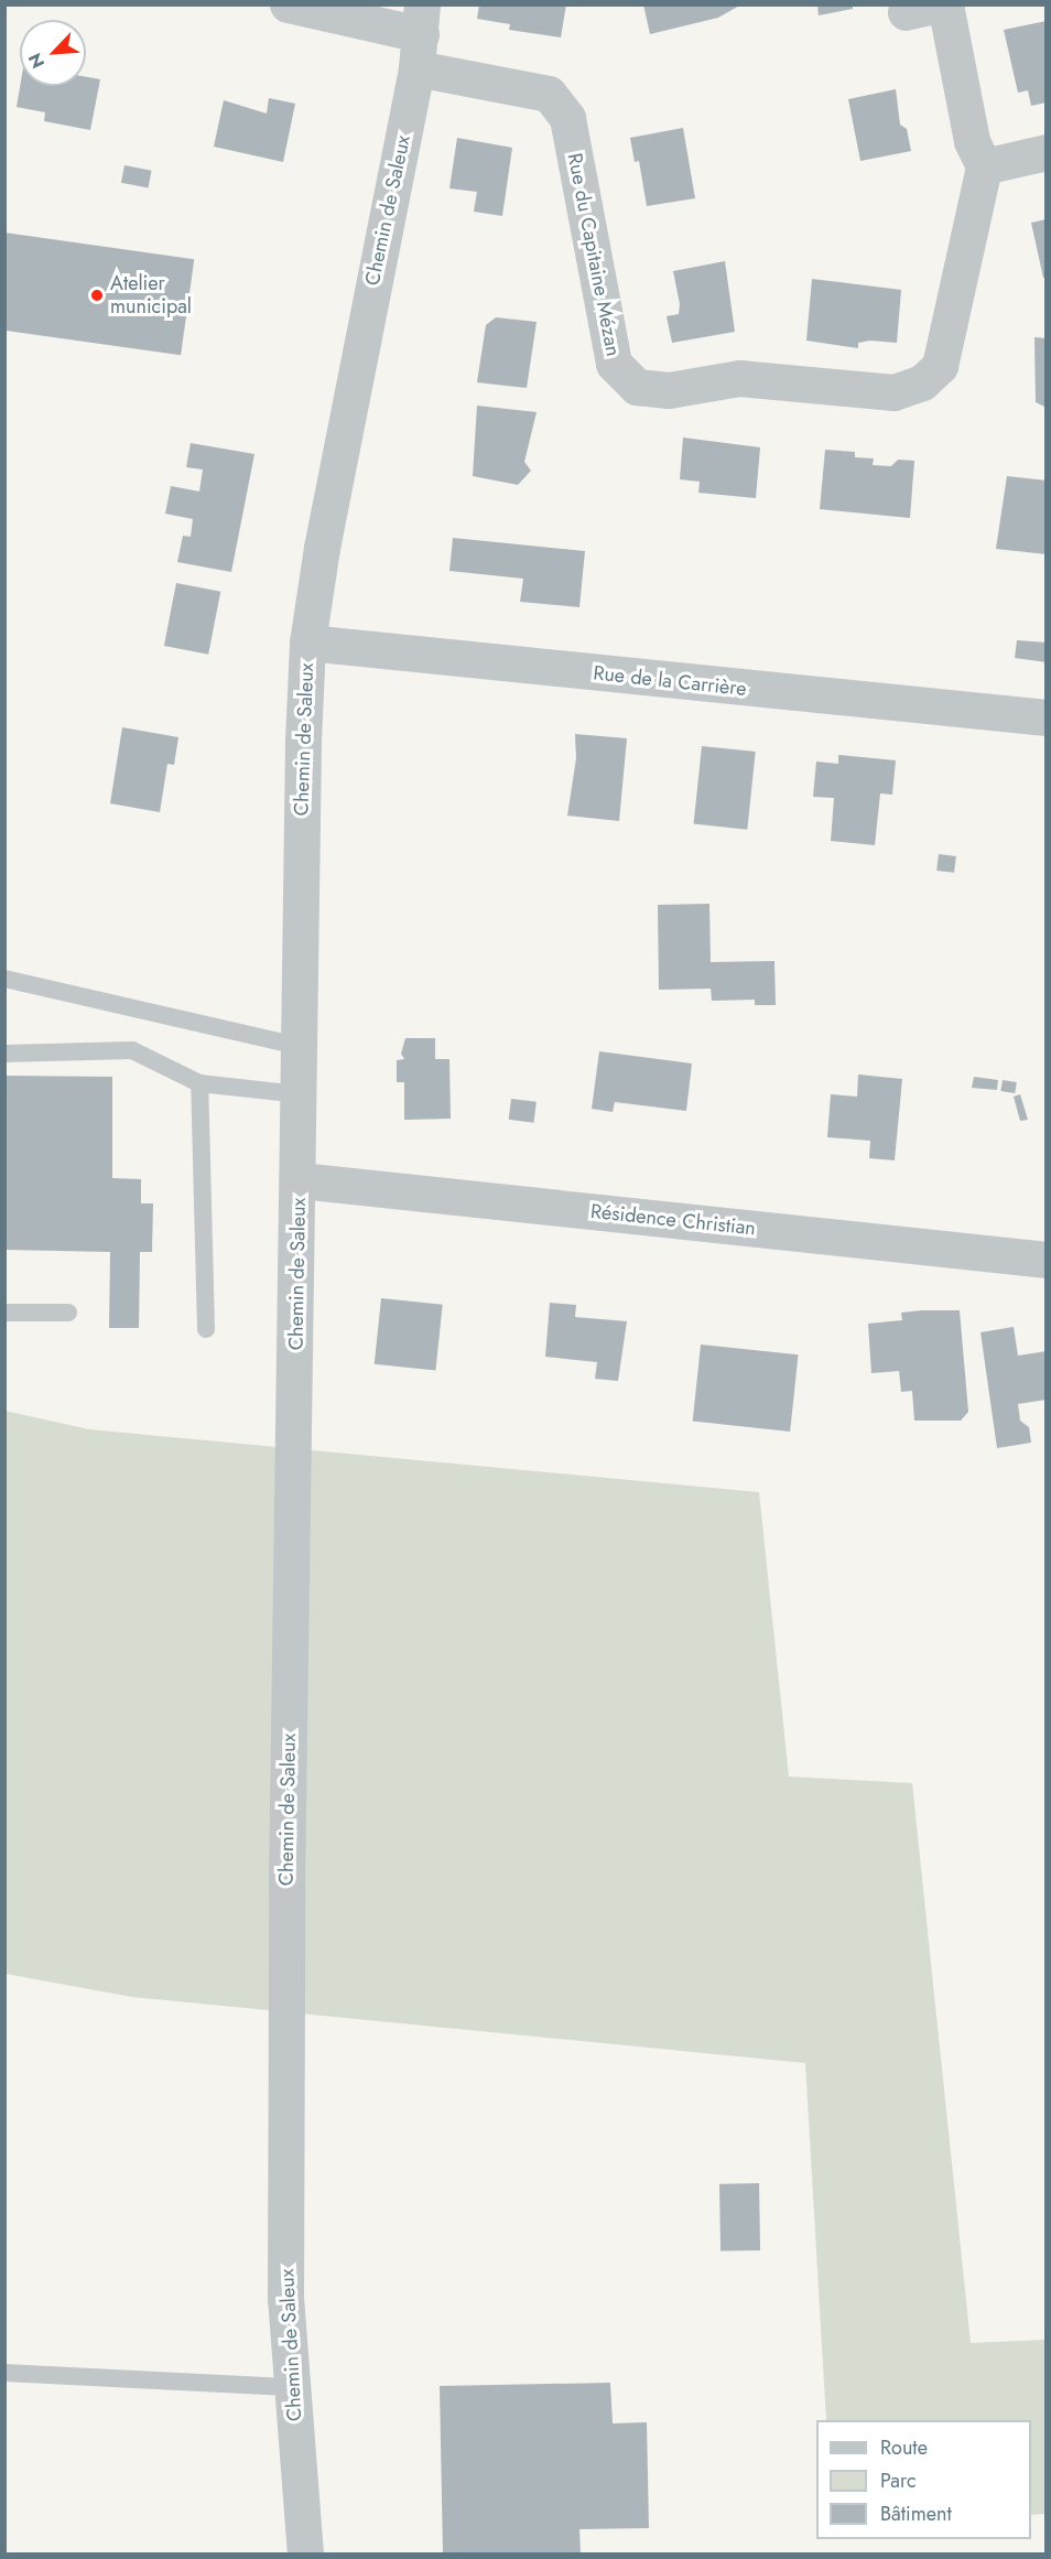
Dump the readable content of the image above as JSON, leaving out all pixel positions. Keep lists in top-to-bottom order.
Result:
{
  "streets": {
    "street": [
      "Chemin de Saleux",
      "Rue du Capitaine Mézan",
      "Rue de la Carrière",
      "Résidence Christian"
    ]
  },
  "crossings": [
    ["Chemin de Saleux", "Rue du Capitaine Mézan"],
    ["Chemin de Saleux", "Rue de la Carrière"],
    ["Chemin de Saleux", "Résidence Christian"]
  ],
  "places": ["Atelier municipal"],
  "legend": ["Route", "Parc", "Bâtiment"],
  "north": "bottom left"
}
